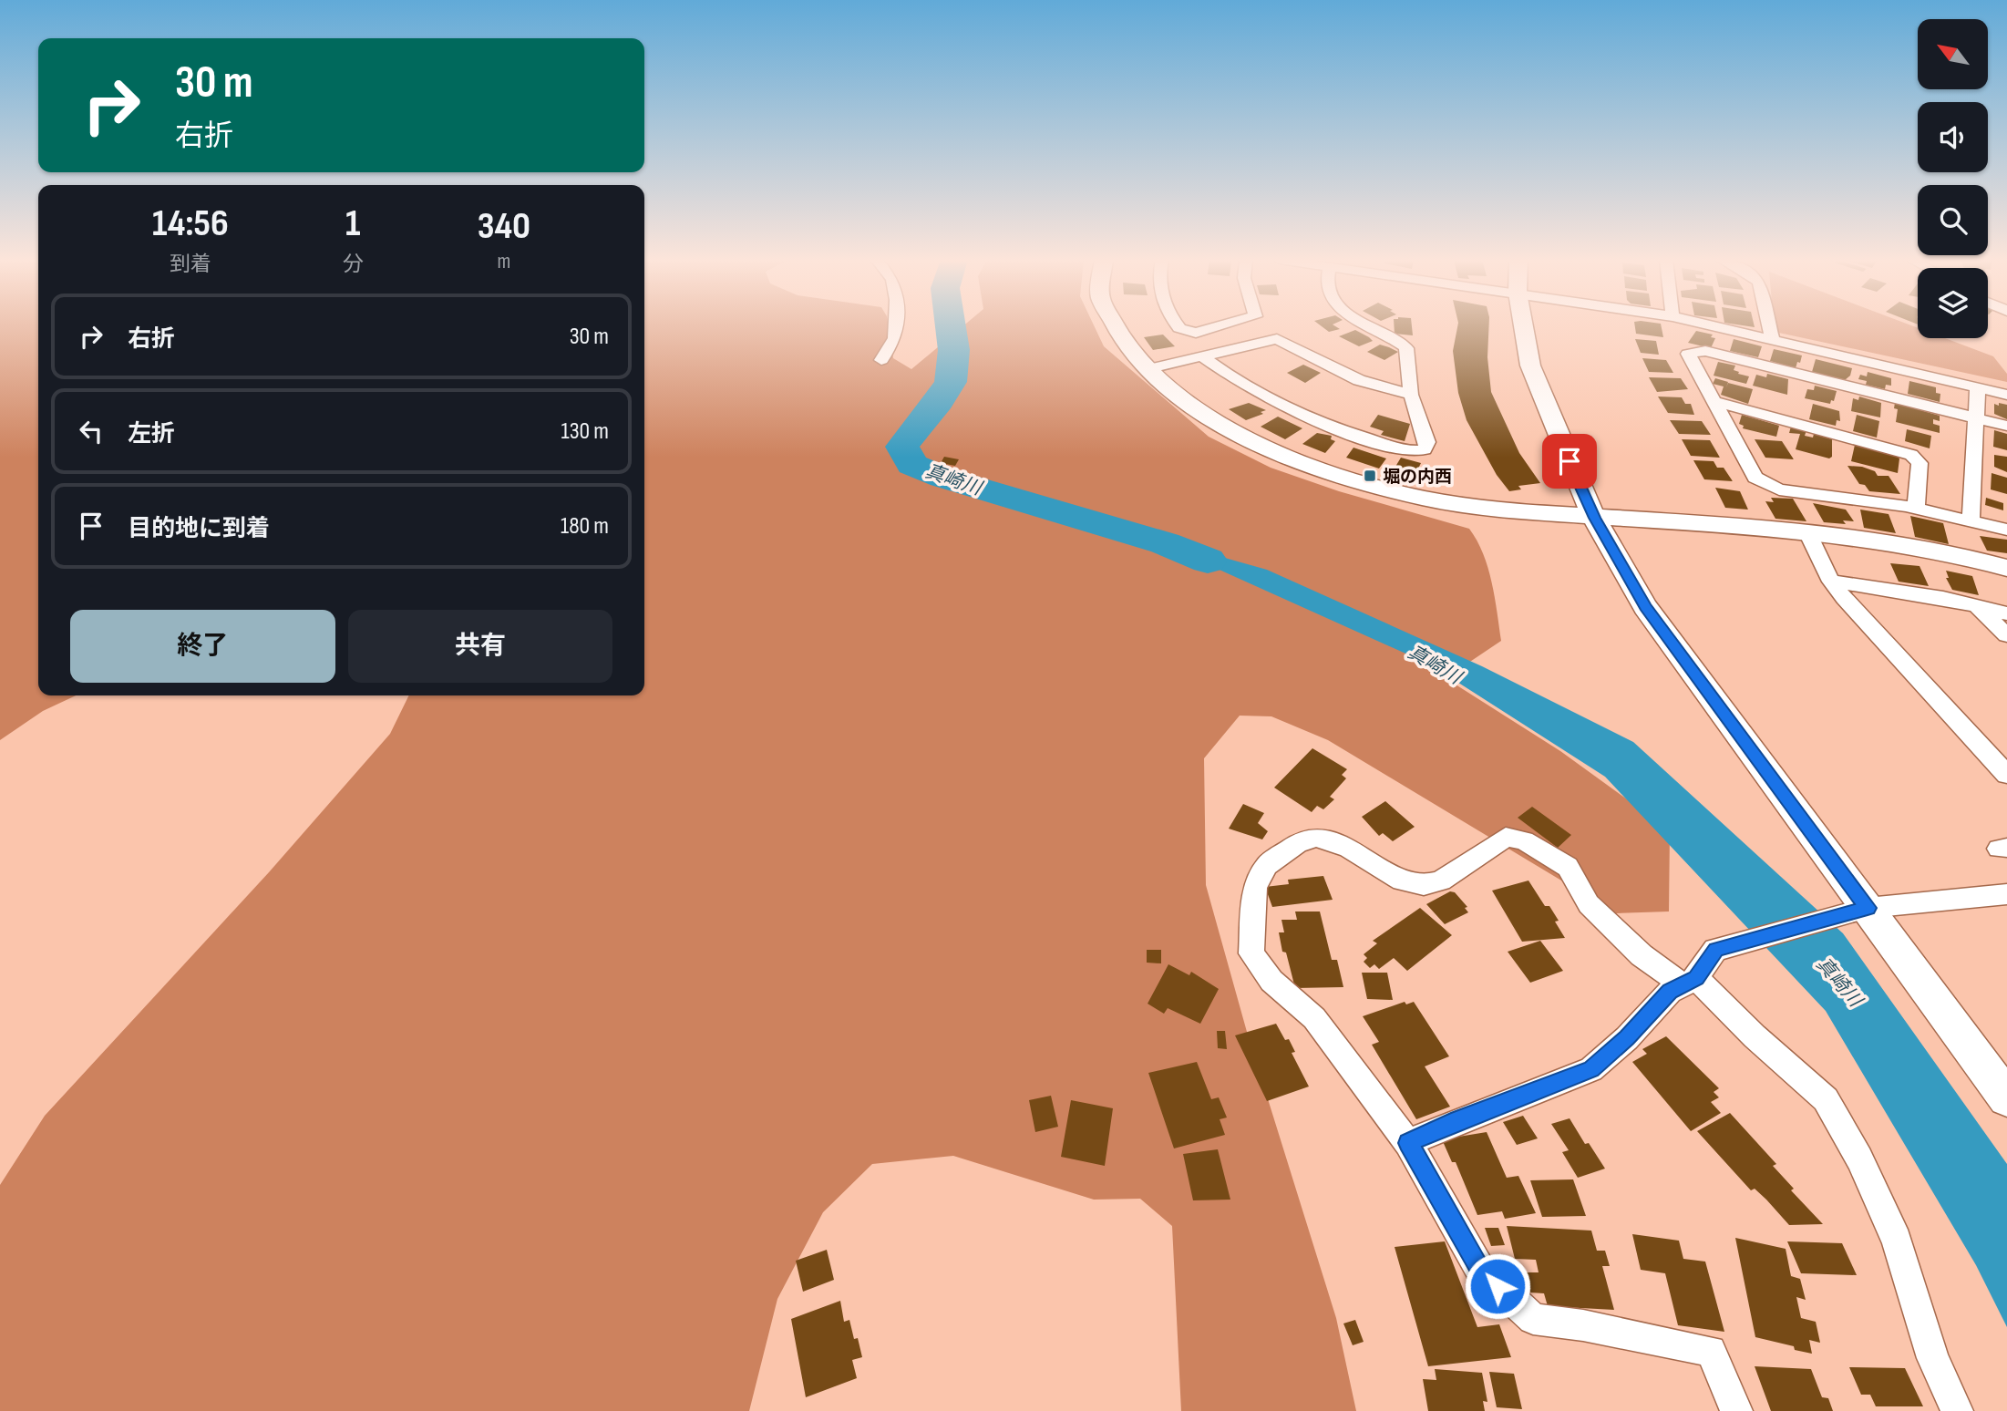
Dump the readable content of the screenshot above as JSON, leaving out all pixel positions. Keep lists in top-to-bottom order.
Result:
{
  "water": ["真崎川"],
  "places": {
    "transit": ["堀の内西"]
  },
  "north": "top left",
  "page": {
    "turn": ["30 m", "右折"],
    "eta": [
      "14:56",
      "到着",
      "1",
      "分",
      "340",
      "m"
    ],
    "list": [
      {
        "name": "右折",
        "value": "30 m"
      },
      {
        "name": "左折",
        "value": "130 m"
      },
      {
        "name": "目的地に到着",
        "value": "180 m"
      }
    ],
    "buttons": ["終了", "共有"]
  }
}
